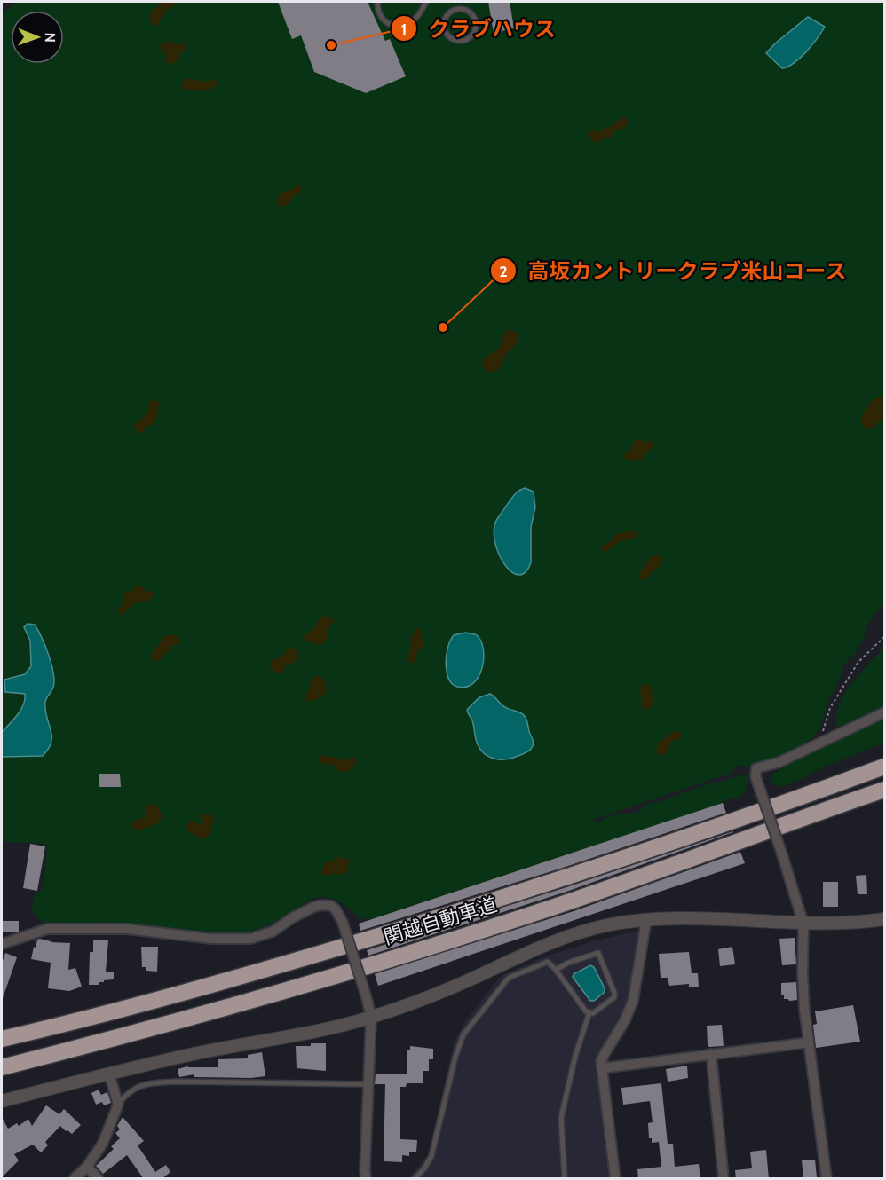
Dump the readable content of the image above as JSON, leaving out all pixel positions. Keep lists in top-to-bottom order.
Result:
{
  "streets": {
    "highway": ["関越自動車道"]
  },
  "places": ["クラブハウス", "高坂カントリークラブ米山コース"],
  "north": "right"
}
